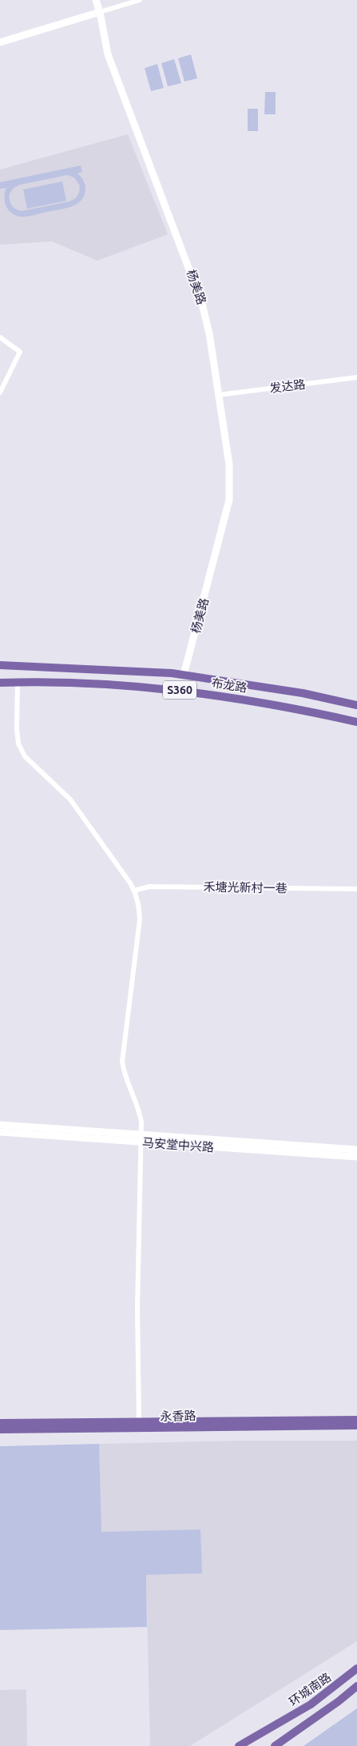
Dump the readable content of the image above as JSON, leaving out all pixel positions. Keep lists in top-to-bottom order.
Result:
{
  "streets": {
    "main road": [
      "布龙路",
      "S360",
      "永香路",
      "环城南路"
    ],
    "street": [
      "杨美路",
      "发达路",
      "禾塘光新村一巷",
      "马安堂中兴路"
    ]
  },
  "crossings": [
    ["杨美路", "发达路"],
    ["杨美路", "布龙路"]
  ]
}
